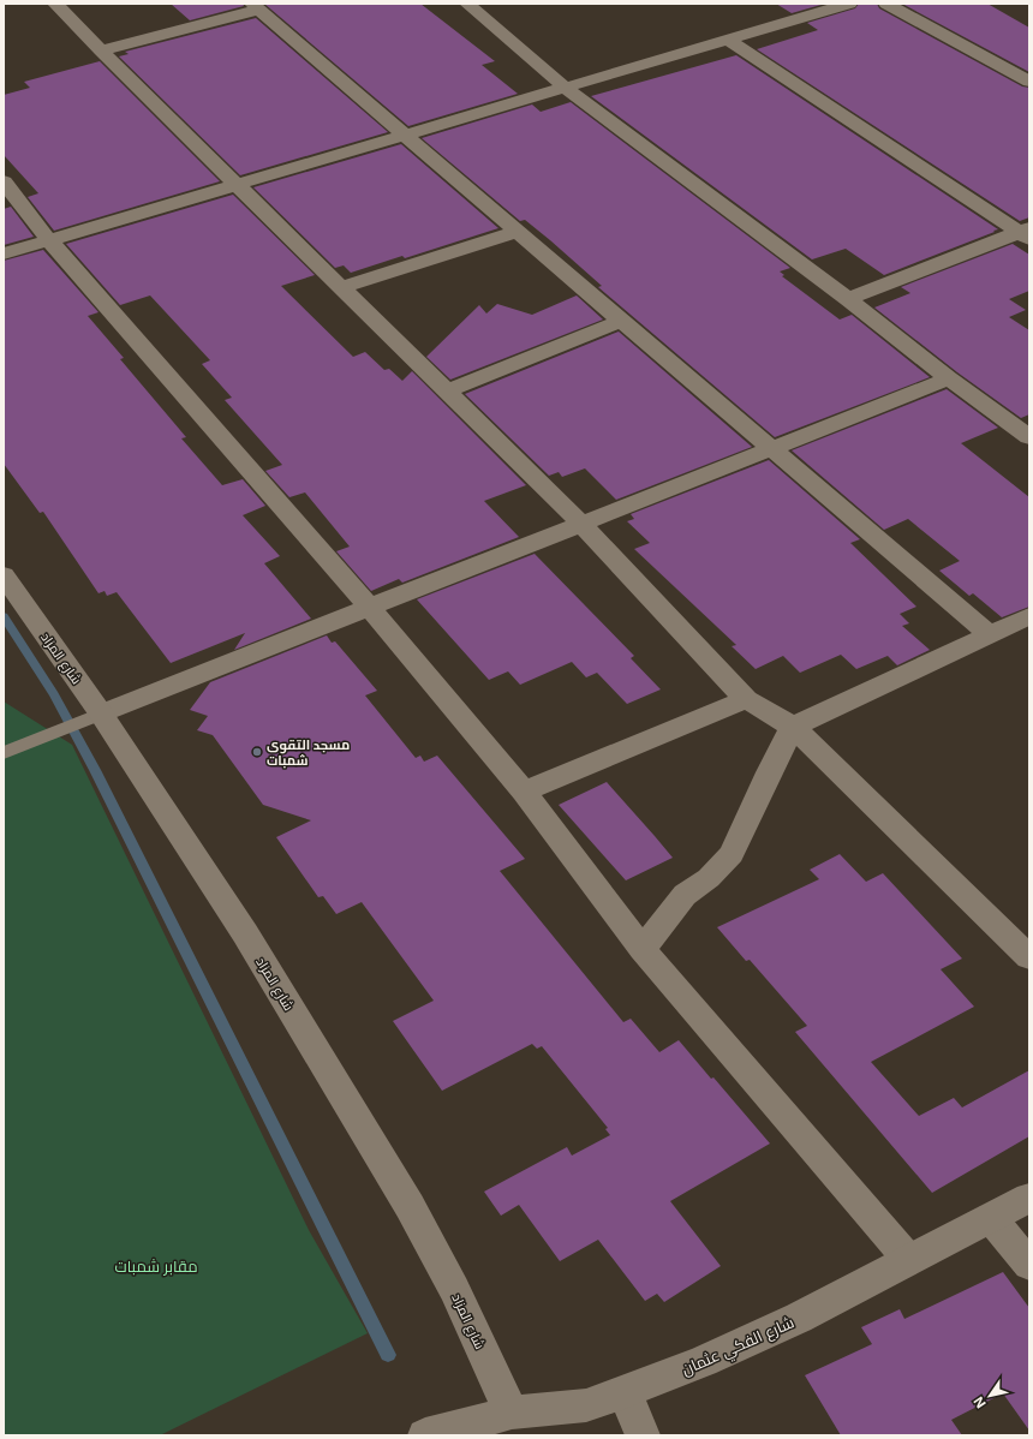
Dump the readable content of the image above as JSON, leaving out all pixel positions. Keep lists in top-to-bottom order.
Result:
{
  "streets": {
    "street": ["شارع المزاد", "شارع الفكي عثمان"]
  },
  "crossings": [
    ["شارع المزاد", "شارع الفكي عثمان"]
  ],
  "parks": ["مقابر شمبات"],
  "places": ["مسجد التقوى شمبات"],
  "north": "bottom left"
}
